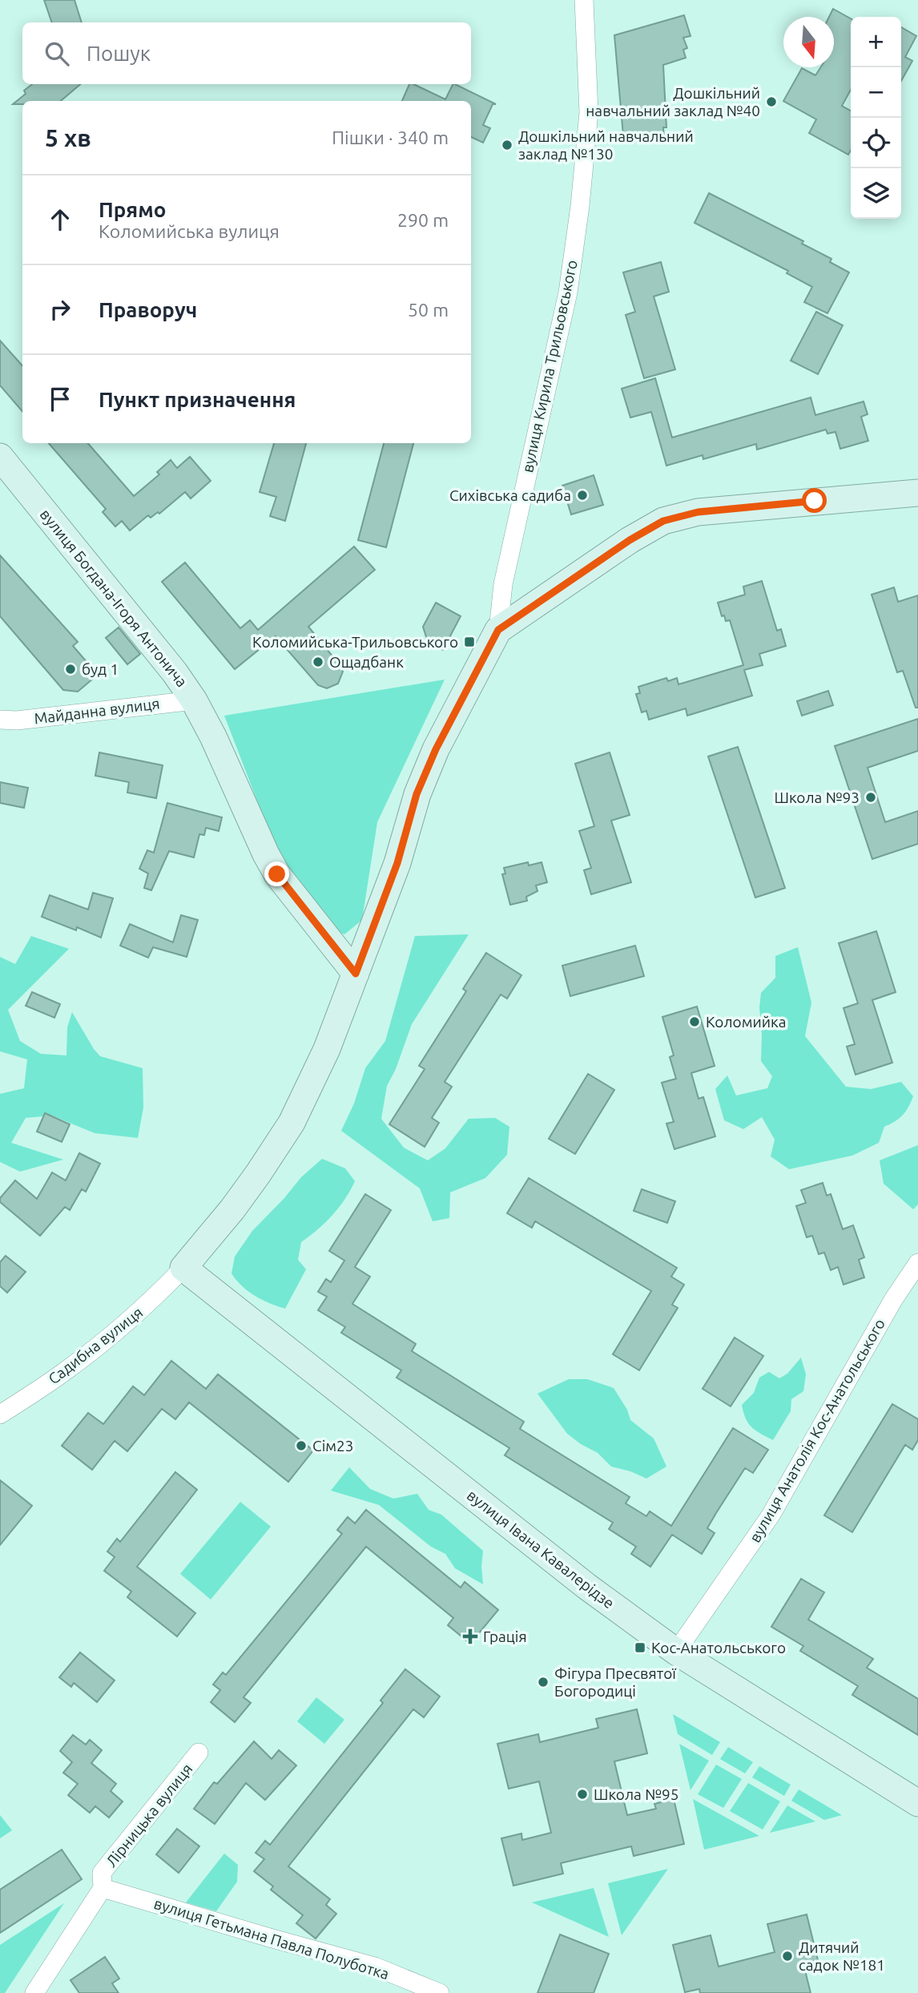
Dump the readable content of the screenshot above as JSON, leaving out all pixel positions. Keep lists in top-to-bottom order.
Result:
{
  "streets": {
    "main road": ["вулиця Богдана-Ігоря Антонича", "вулиця Івана Кавалерідзе"],
    "street": [
      "вулиця Кирила Трильовського",
      "Майданна вулиця",
      "Садибна вулиця",
      "вулиця Анатолія Кос-Анатольського",
      "Лірницька вулиця",
      "вулиця Гетьмана Павла Полуботка"
    ]
  },
  "crossings": [
    ["вулиця Богдана-Ігоря Антонича", "Майданна вулиця"],
    ["Садибна вулиця", "вулиця Івана Кавалерідзе"],
    ["вулиця Анатолія Кос-Анатольського", "вулиця Івана Кавалерідзе"],
    ["Лірницька вулиця", "вулиця Гетьмана Павла Полуботка"]
  ],
  "places": {
    "other": [
      "Дошкільний навчальний заклад №40",
      "Дошкільний навчальний заклад №130",
      "Сихівська садиба",
      "Ощадбанк",
      "буд 1",
      "Школа №93",
      "Коломийка",
      "Сім23",
      "Фігура Пресвятої Богородиці",
      "Школа №95",
      "Дитячий садок №181"
    ],
    "transit": ["Коломийська-Трильовського", "Кос-Анатольського"],
    "health": ["Грація"]
  },
  "north": "bottom",
  "page": {
    "map_buttons": ["+", "−"],
    "search": "Пошук",
    "heading": ["5 хв", "Пішки · 340 m"],
    "list": [
      ["Прямо", "Коломийська вулиця", "290 m"],
      ["Праворуч", "50 m"],
      "Пункт призначення"
    ]
  }
}
